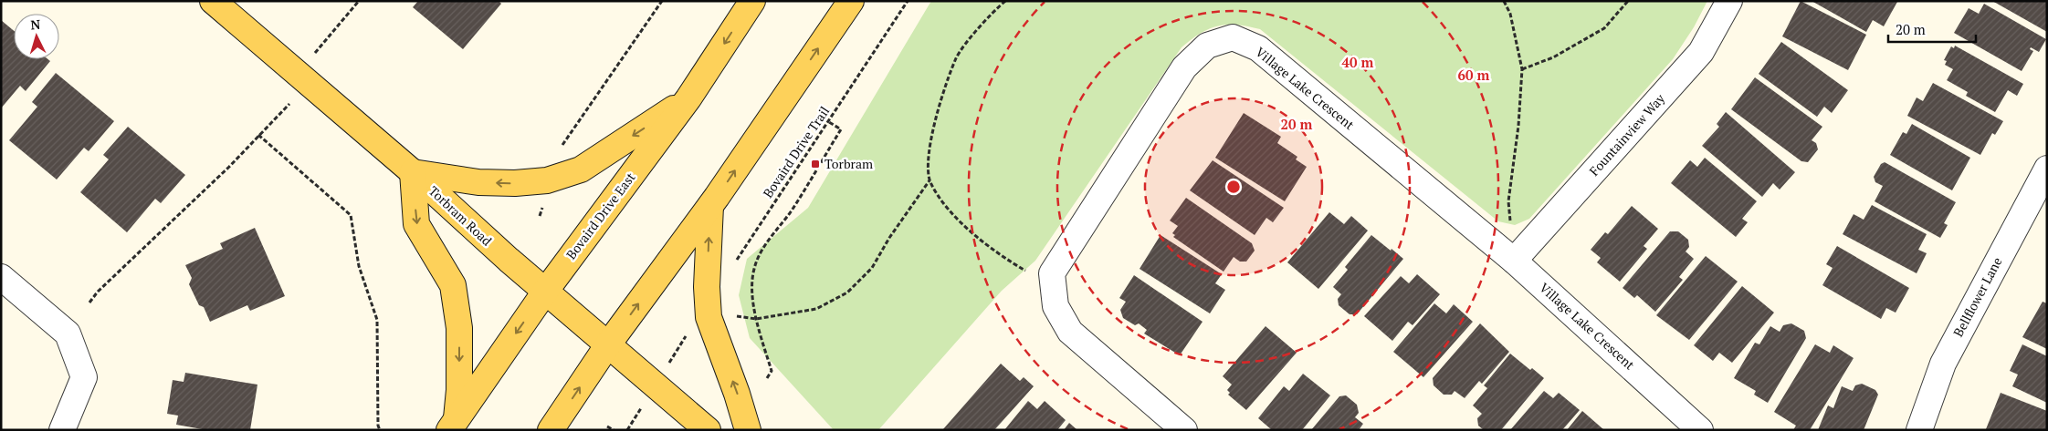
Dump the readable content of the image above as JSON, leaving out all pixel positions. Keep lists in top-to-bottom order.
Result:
{
  "streets": {
    "main road": ["Torbram Road", "Bovaird Drive East"],
    "street": ["Village Lake Crescent", "Fountainview Way", "Bellflower Lane"],
    "path": ["Bovaird Drive Trail"]
  },
  "crossings": [
    ["Village Lake Crescent", "Fountainview Way"],
    ["Torbram Road", "Bovaird Drive East"]
  ],
  "places": {
    "transit": ["Torbram"]
  },
  "scale_bar": "20 m",
  "north": "top",
  "rings": ["40 m", "60 m", "20 m"]
}
